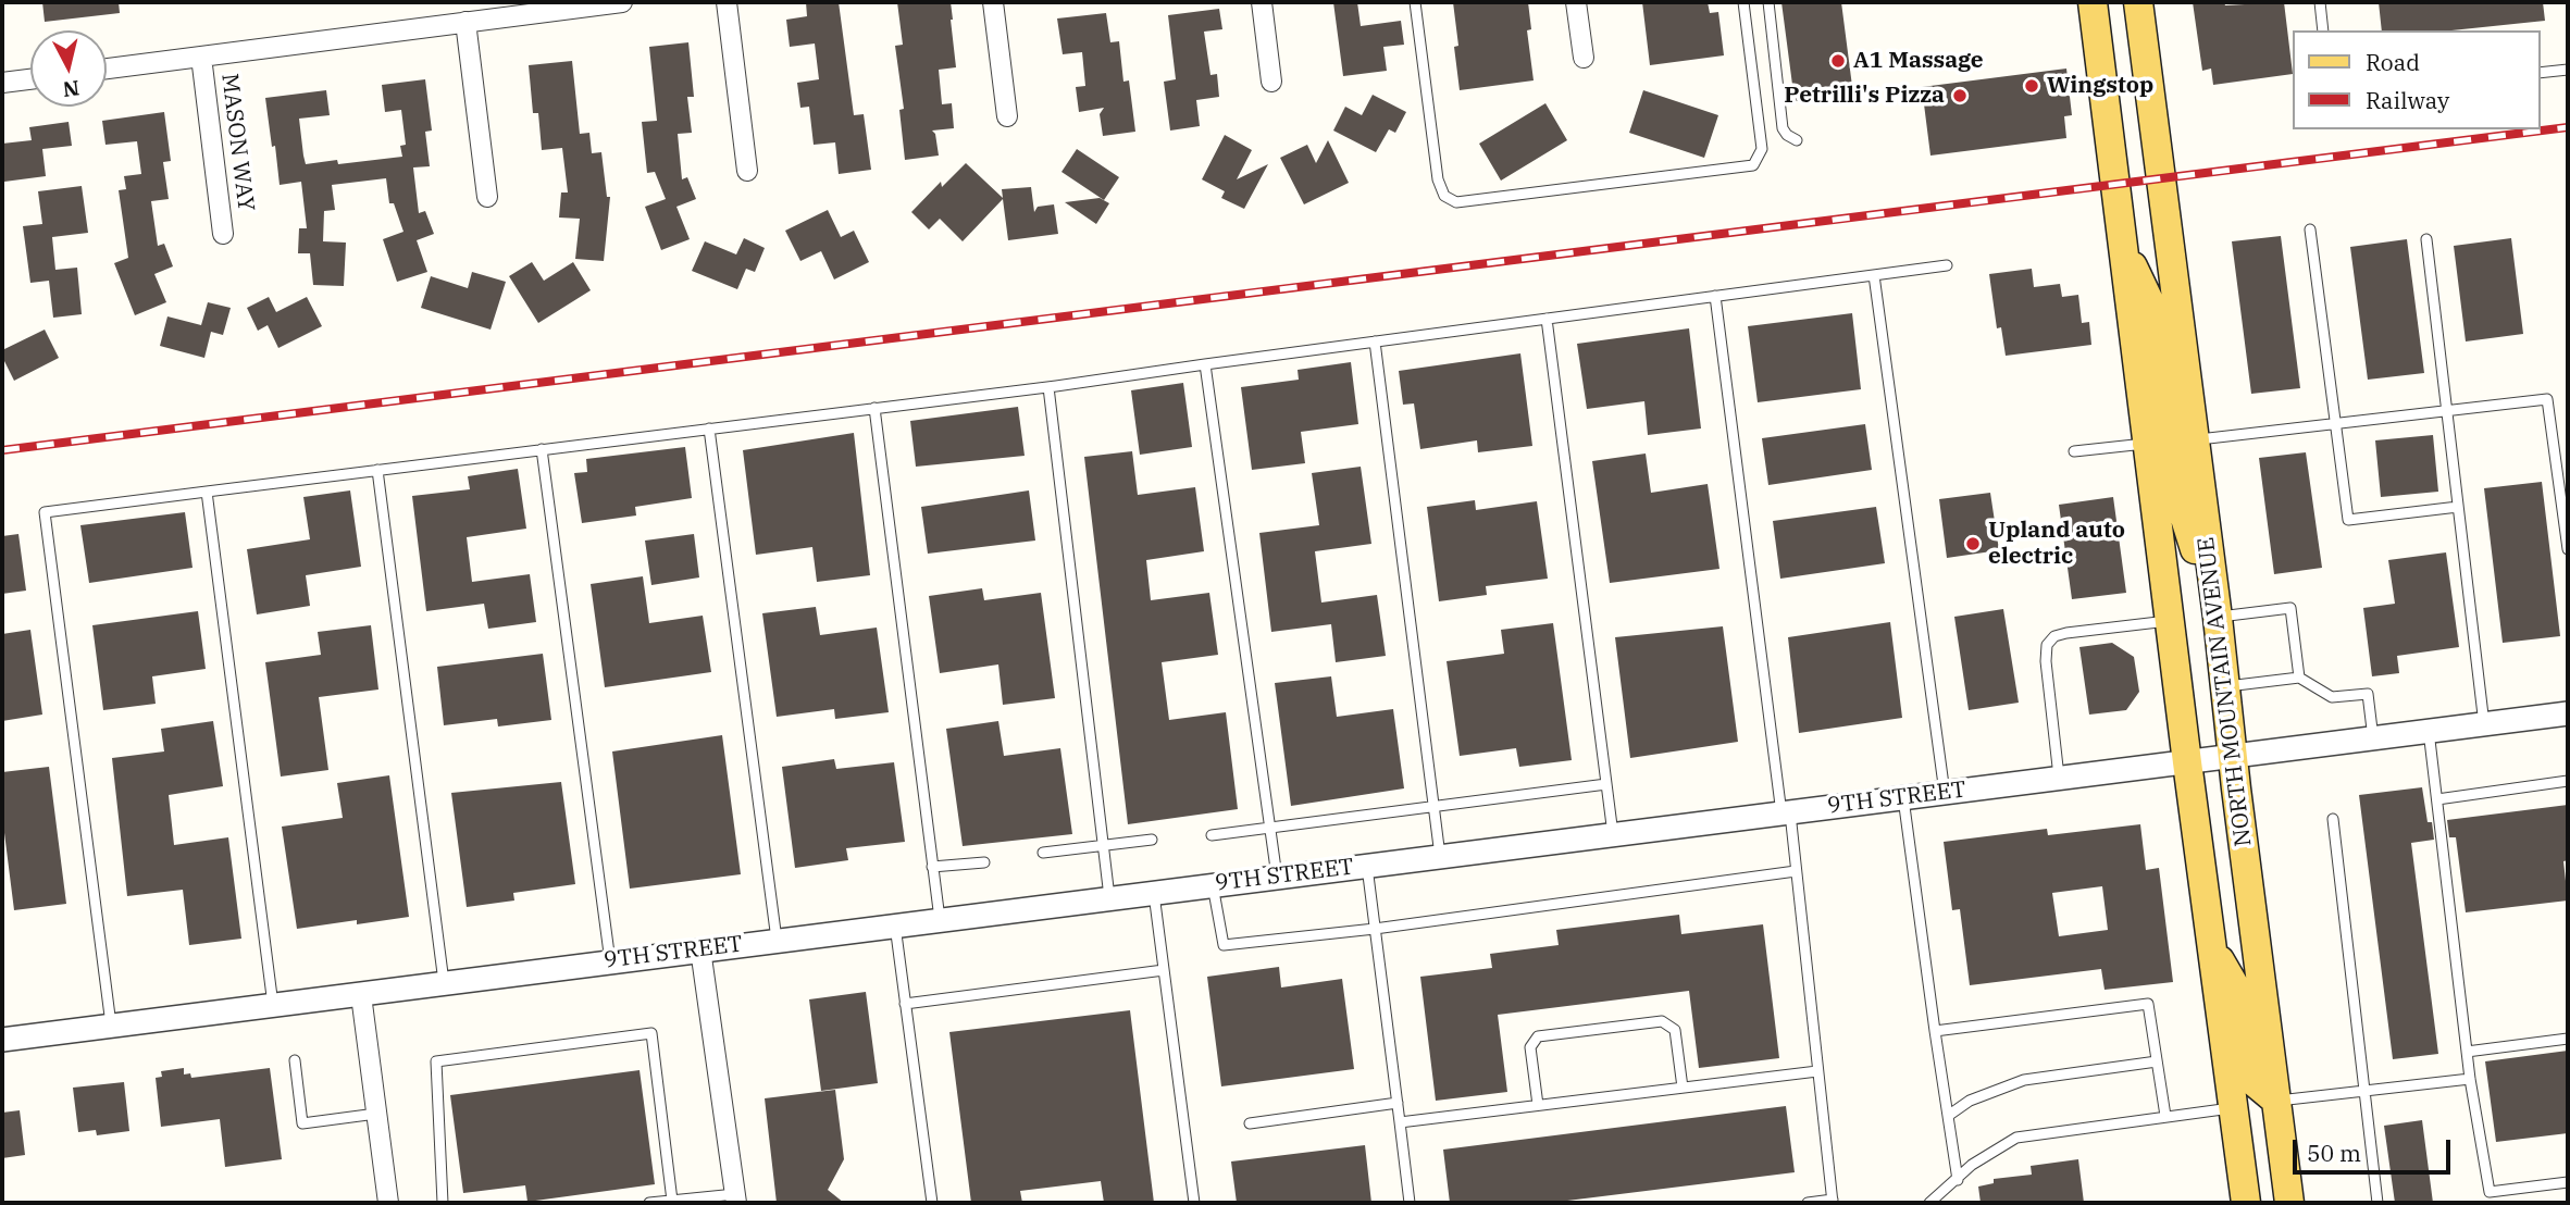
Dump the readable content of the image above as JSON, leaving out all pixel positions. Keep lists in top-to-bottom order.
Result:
{
  "streets": {
    "main road": ["NORTH MOUNTAIN AVENUE"],
    "street": ["MASON WAY", "9TH STREET"]
  },
  "crossings": [
    ["NORTH MOUNTAIN AVENUE", "9TH STREET"]
  ],
  "places": [
    "A1 Massage",
    "Wingstop",
    "Petrilli's Pizza",
    "Upland auto electric"
  ],
  "legend": ["Road", "Railway"],
  "scale_bar": "50 m",
  "north": "bottom"
}
